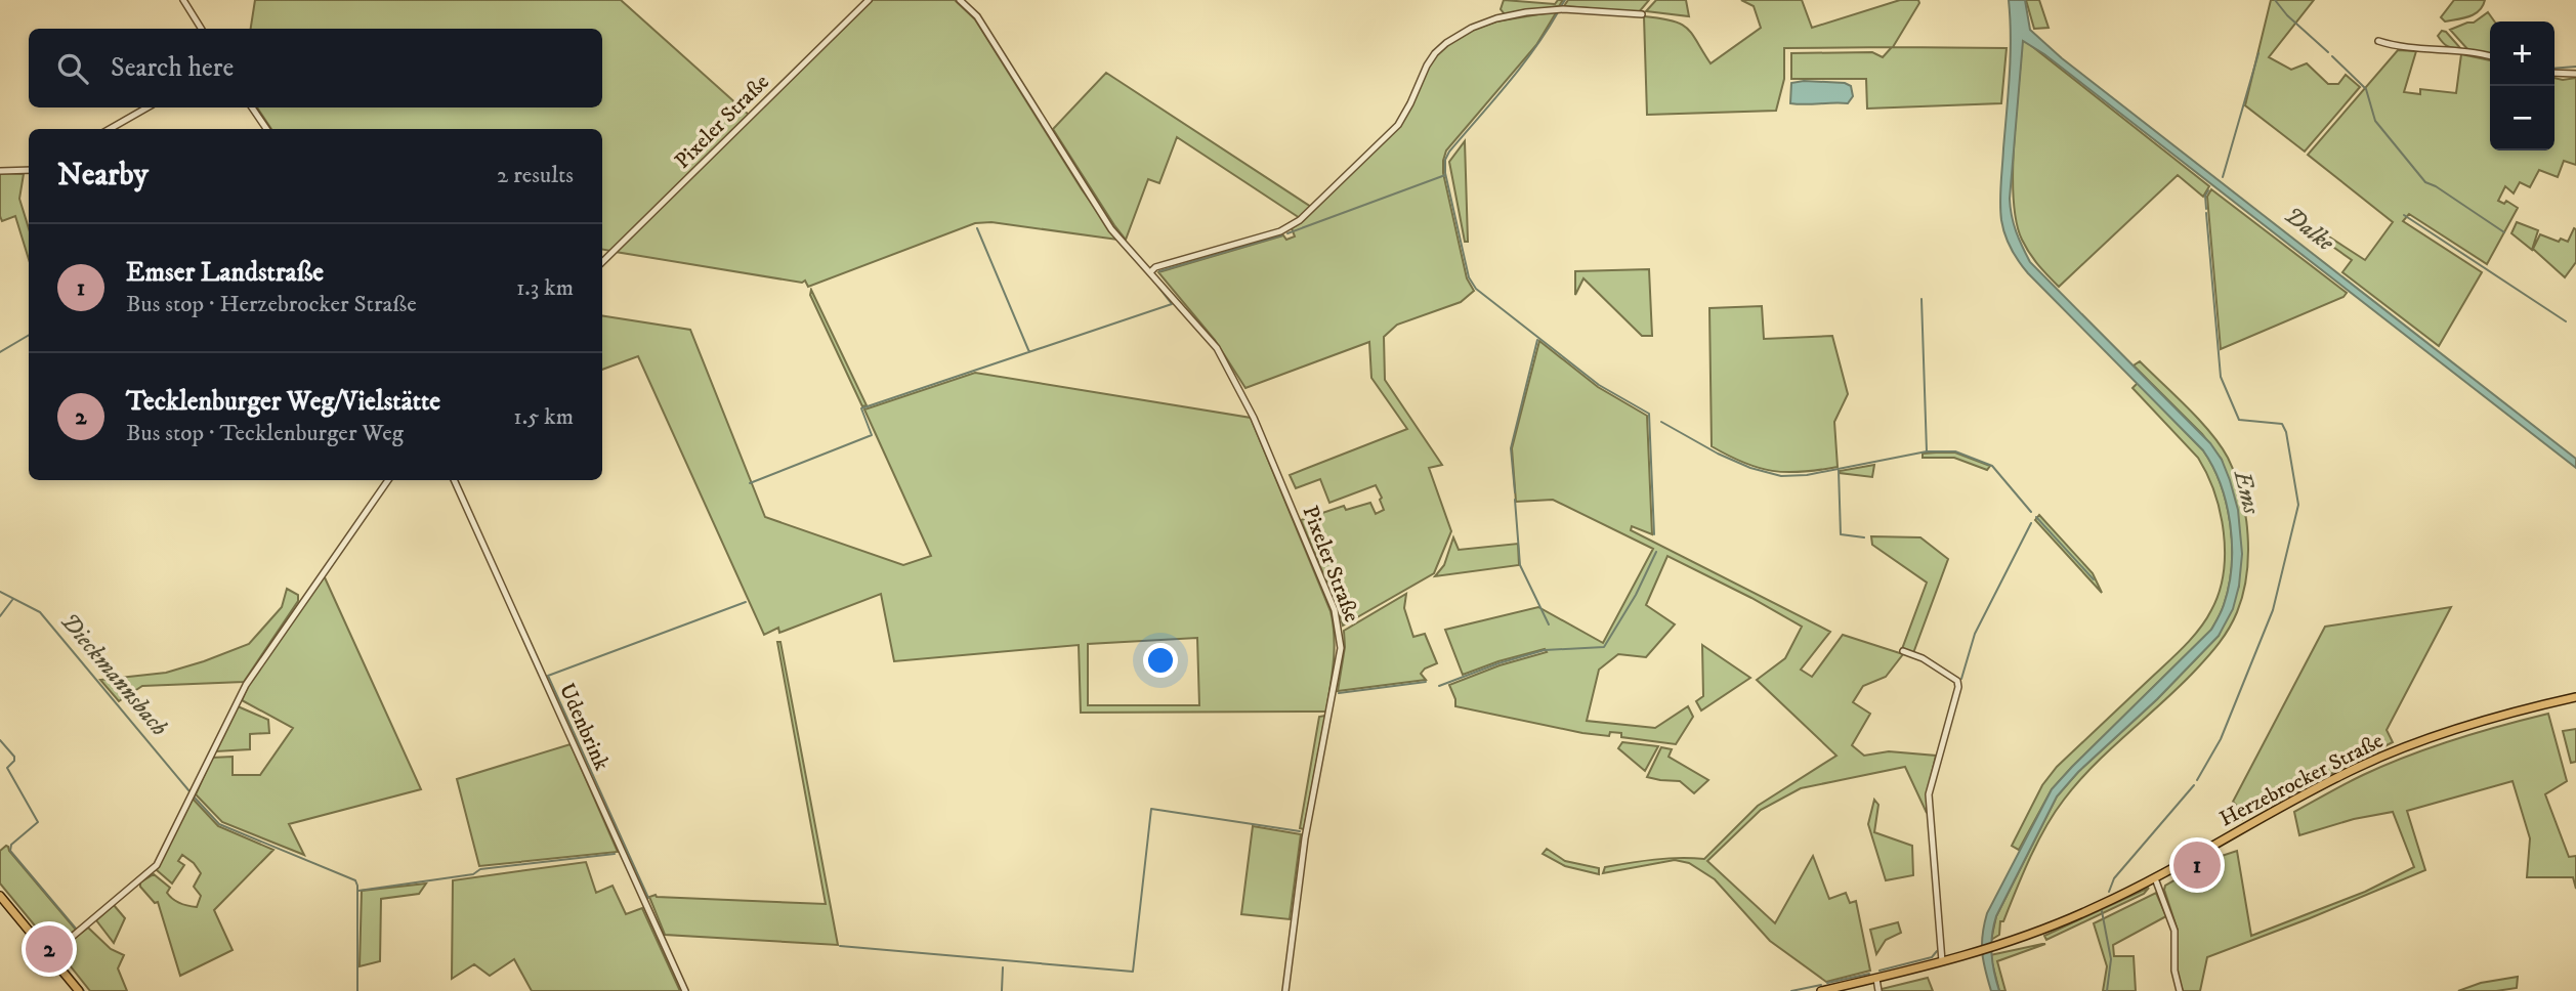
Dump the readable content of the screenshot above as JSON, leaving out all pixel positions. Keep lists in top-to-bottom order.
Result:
{
  "streets": {
    "main road": ["Herzebrocker Straße"],
    "street": ["Pixeler Straße", "Udenbrink"]
  },
  "water": ["Dalke", "Ems", "Dieckmannsbach"],
  "page": {
    "map_buttons": ["+", "−"],
    "search": "Search here",
    "heading": ["Nearby", "2 results"],
    "list": [
      {
        "mark": "1",
        "name": "Emser Landstraße",
        "note": "Bus stop · Herzebrocker Straße",
        "value": "1.3 km"
      },
      {
        "mark": "2",
        "name": "Tecklenburger Weg/Vielstätte",
        "note": "Bus stop · Tecklenburger Weg",
        "value": "1.5 km"
      }
    ],
    "pins": ["1", "2"]
  }
}
